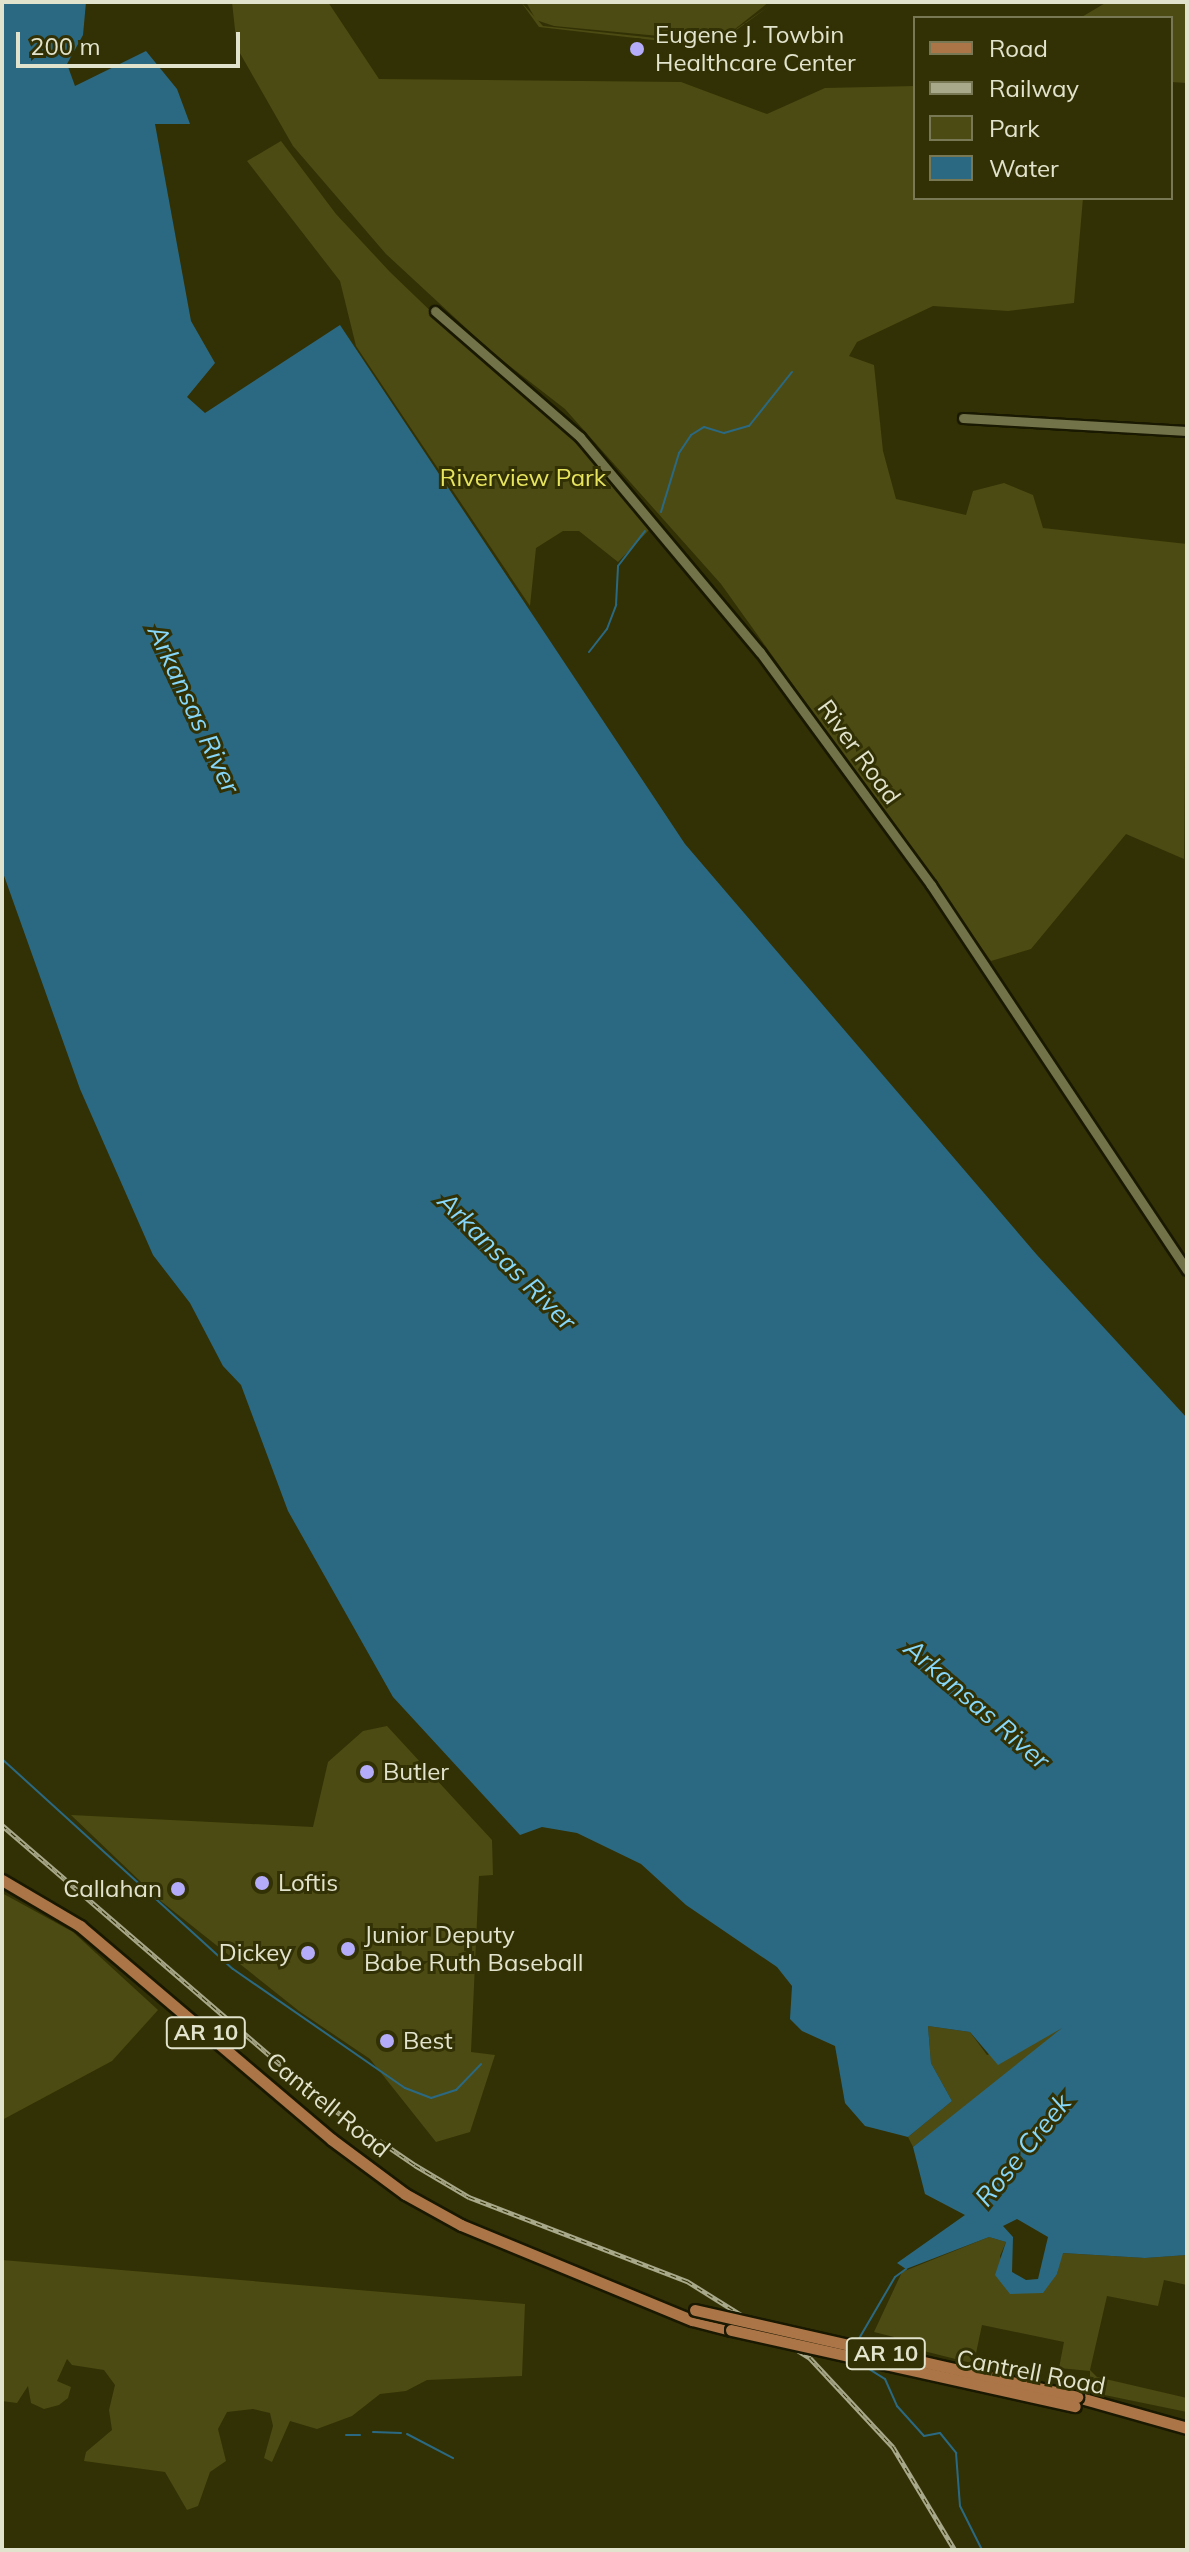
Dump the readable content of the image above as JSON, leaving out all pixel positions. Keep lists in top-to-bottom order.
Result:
{
  "streets": {
    "main road": ["AR 10", "Cantrell Road"],
    "street": ["River Road"]
  },
  "water": ["Arkansas River", "Rose Creek"],
  "parks": ["Riverview Park"],
  "places": [
    "Eugene J. Towbin Healthcare Center",
    "Butler",
    "Loftis",
    "Callahan",
    "Junior Deputy Babe Ruth Baseball",
    "Dickey",
    "Best"
  ],
  "legend": [
    "Road",
    "Railway",
    "Park",
    "Water"
  ],
  "scale_bar": "200 m"
}
